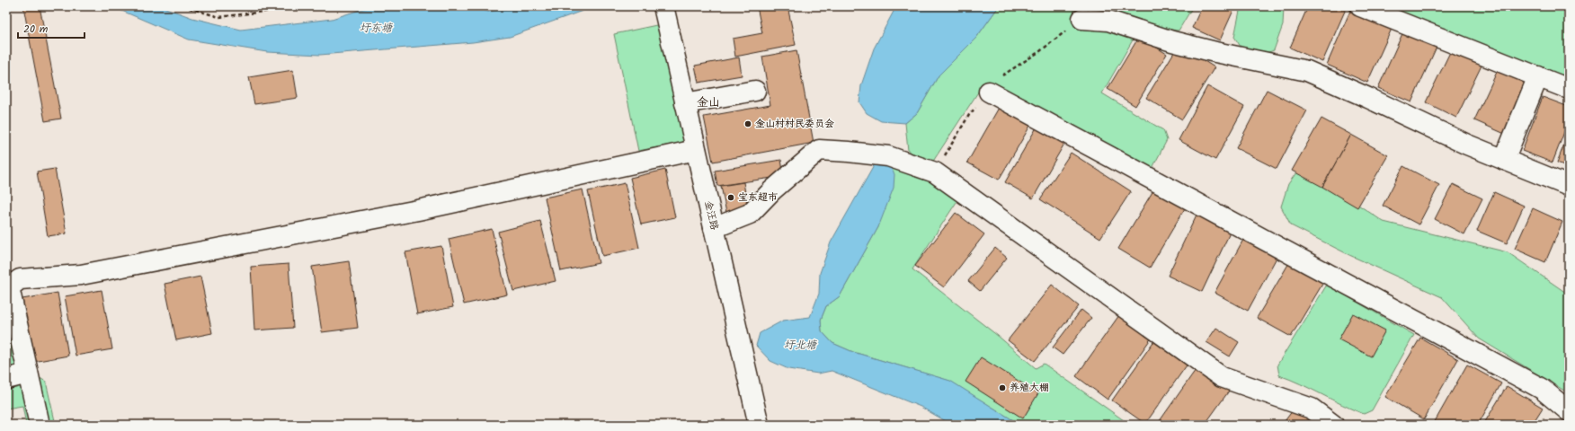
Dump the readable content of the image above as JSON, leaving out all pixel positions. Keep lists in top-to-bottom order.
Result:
{
  "streets": {
    "street": ["金汪路"]
  },
  "districts": ["金山"],
  "water": ["圩东塘", "圩北塘"],
  "places": ["金山村村民委员会", "宝东超市", "养殖大棚"],
  "scale_bar": "20 m"
}
